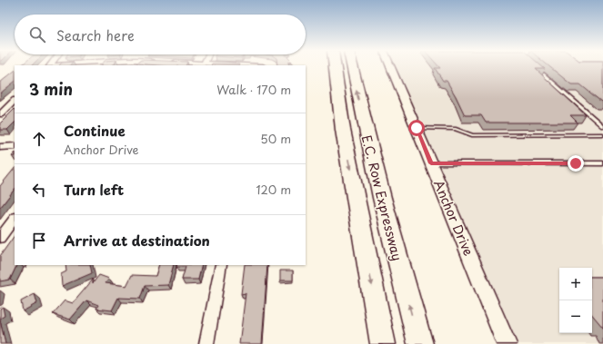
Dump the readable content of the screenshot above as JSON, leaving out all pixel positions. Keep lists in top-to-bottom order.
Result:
{
  "streets": {
    "highway": ["E.C. Row Expressway"],
    "street": ["Anchor Drive"]
  },
  "page": {
    "search": "Search here",
    "heading": ["3 min", "Walk · 170 m"],
    "list": [
      ["Continue", "Anchor Drive", "50 m"],
      ["Turn left", "120 m"],
      "Arrive at destination"
    ],
    "map_buttons": ["+", "−"]
  }
}
